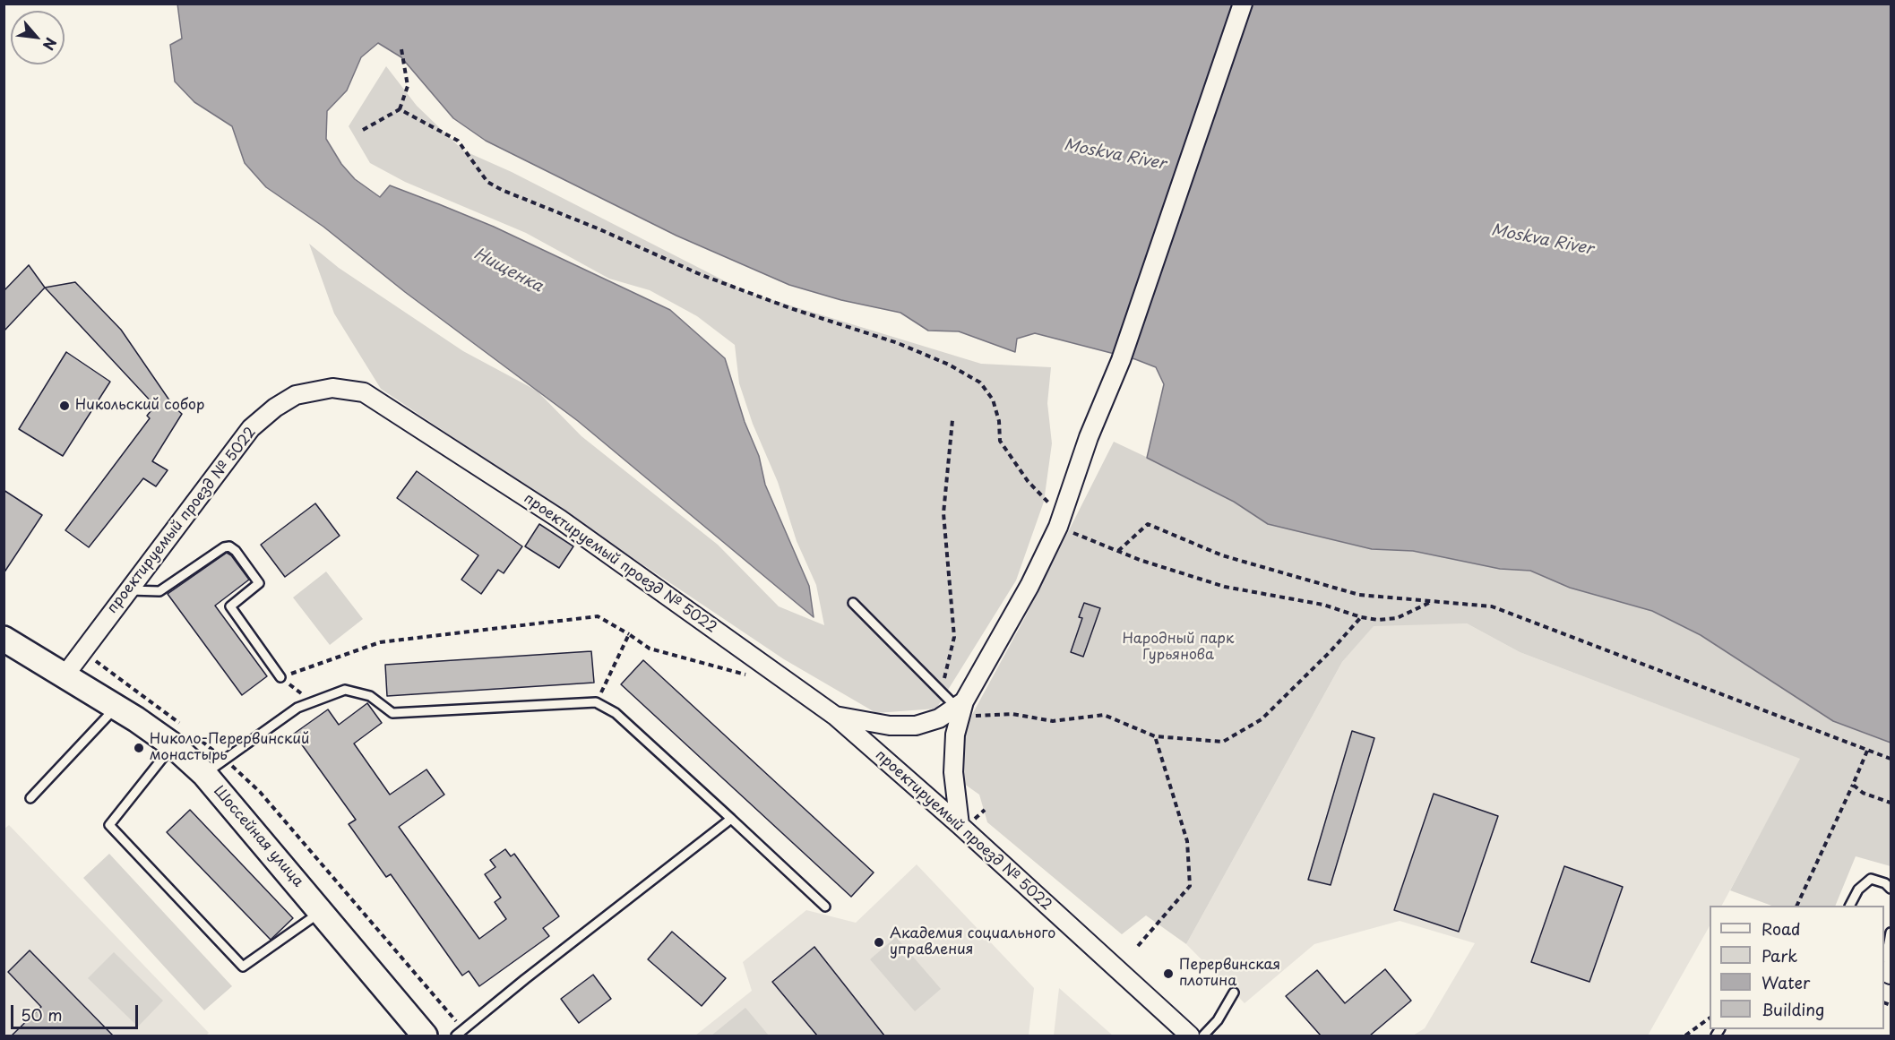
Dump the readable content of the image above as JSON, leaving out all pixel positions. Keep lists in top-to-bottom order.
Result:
{
  "streets": {
    "main road": ["Шоссейная улица"],
    "street": ["проектируемый проезд № 5022"]
  },
  "crossings": [
    ["проектируемый проезд № 5022", "Шоссейная улица"]
  ],
  "water": ["Moskva River", "Нищенка"],
  "parks": ["Народный парк Гурьянова"],
  "places": [
    "Никольский собор",
    "Николо-Перервинский монастырь",
    "Академия социального управления",
    "Перервинская плотина"
  ],
  "legend": [
    "Road",
    "Park",
    "Water",
    "Building"
  ],
  "scale_bar": "50 m",
  "north": "bottom right"
}
